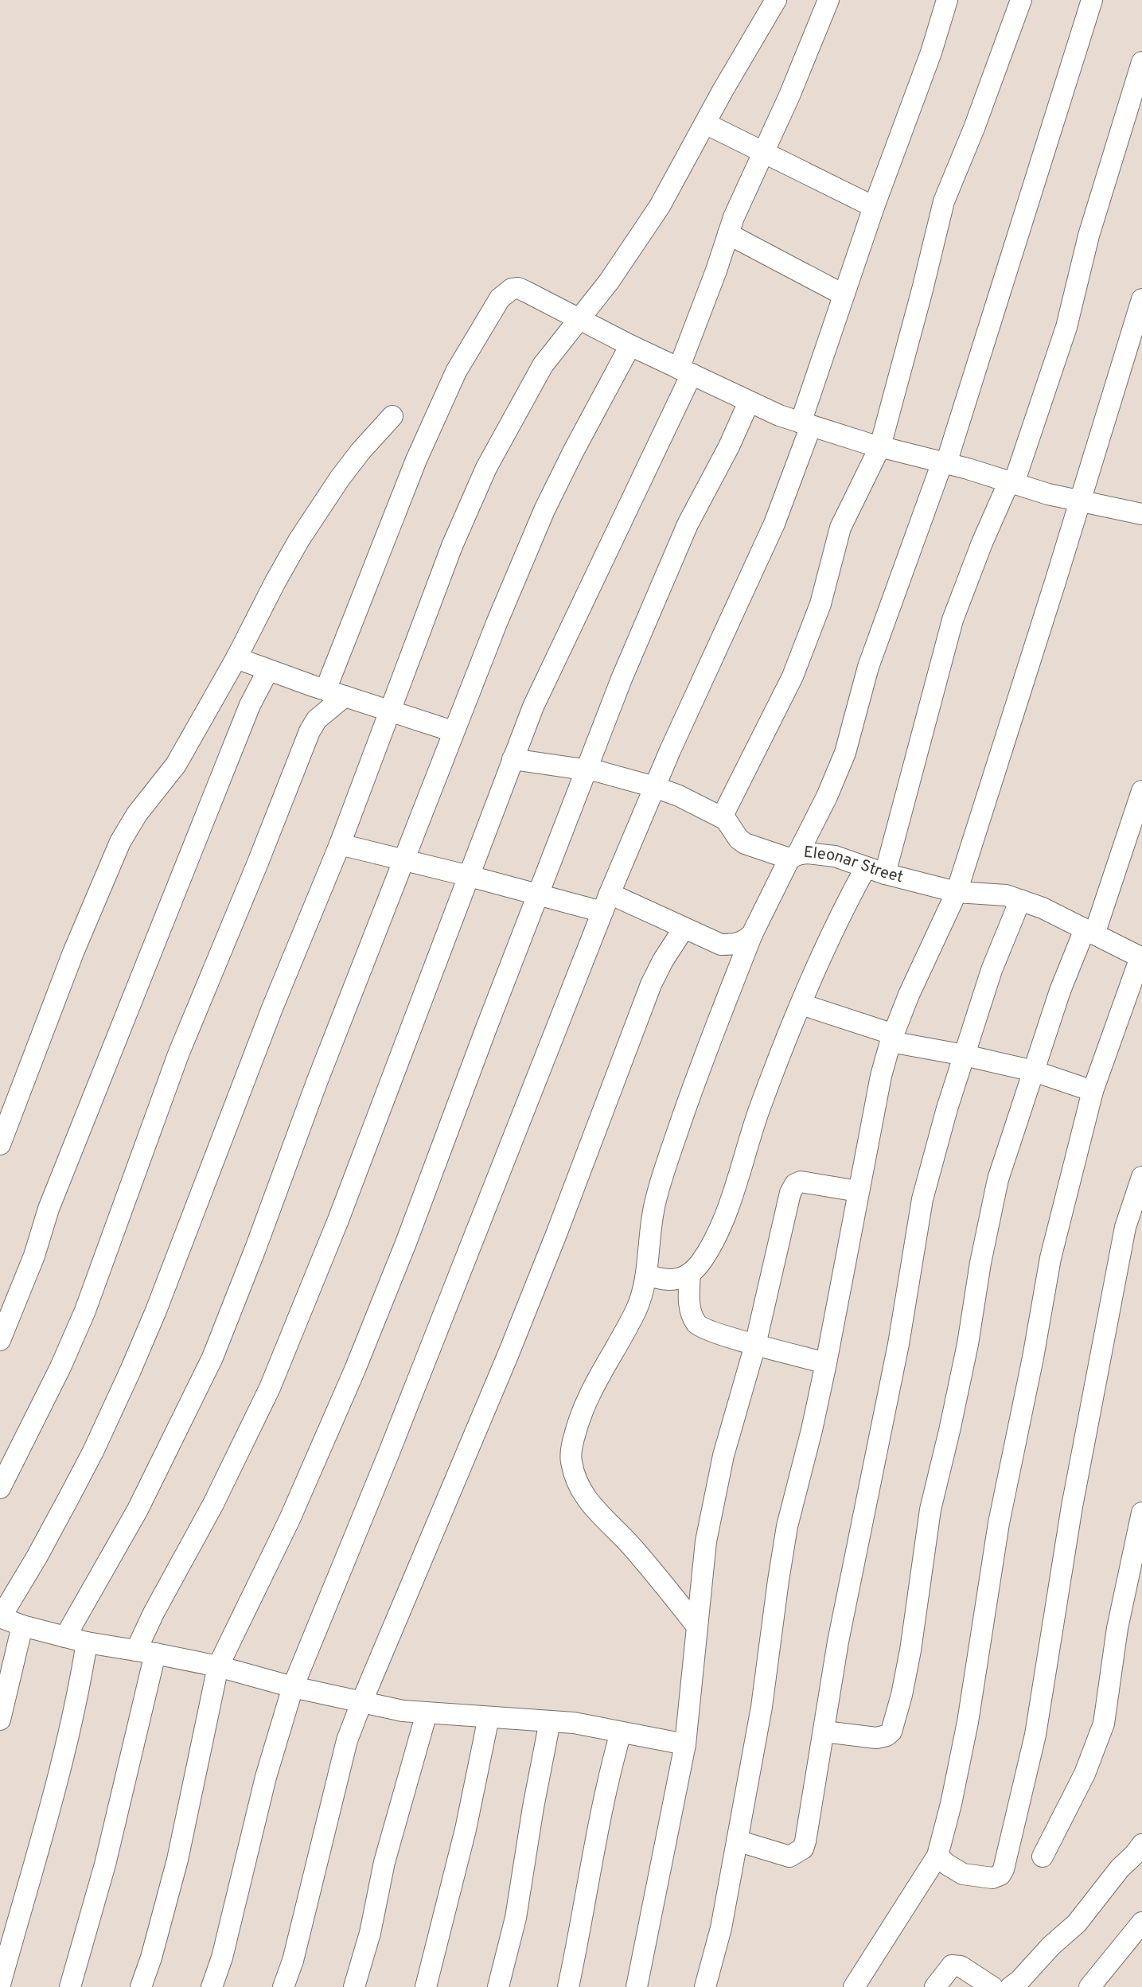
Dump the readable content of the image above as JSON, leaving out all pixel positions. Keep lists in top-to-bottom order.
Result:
{
  "streets": {
    "street": ["Eleonar Street"]
  }
}
